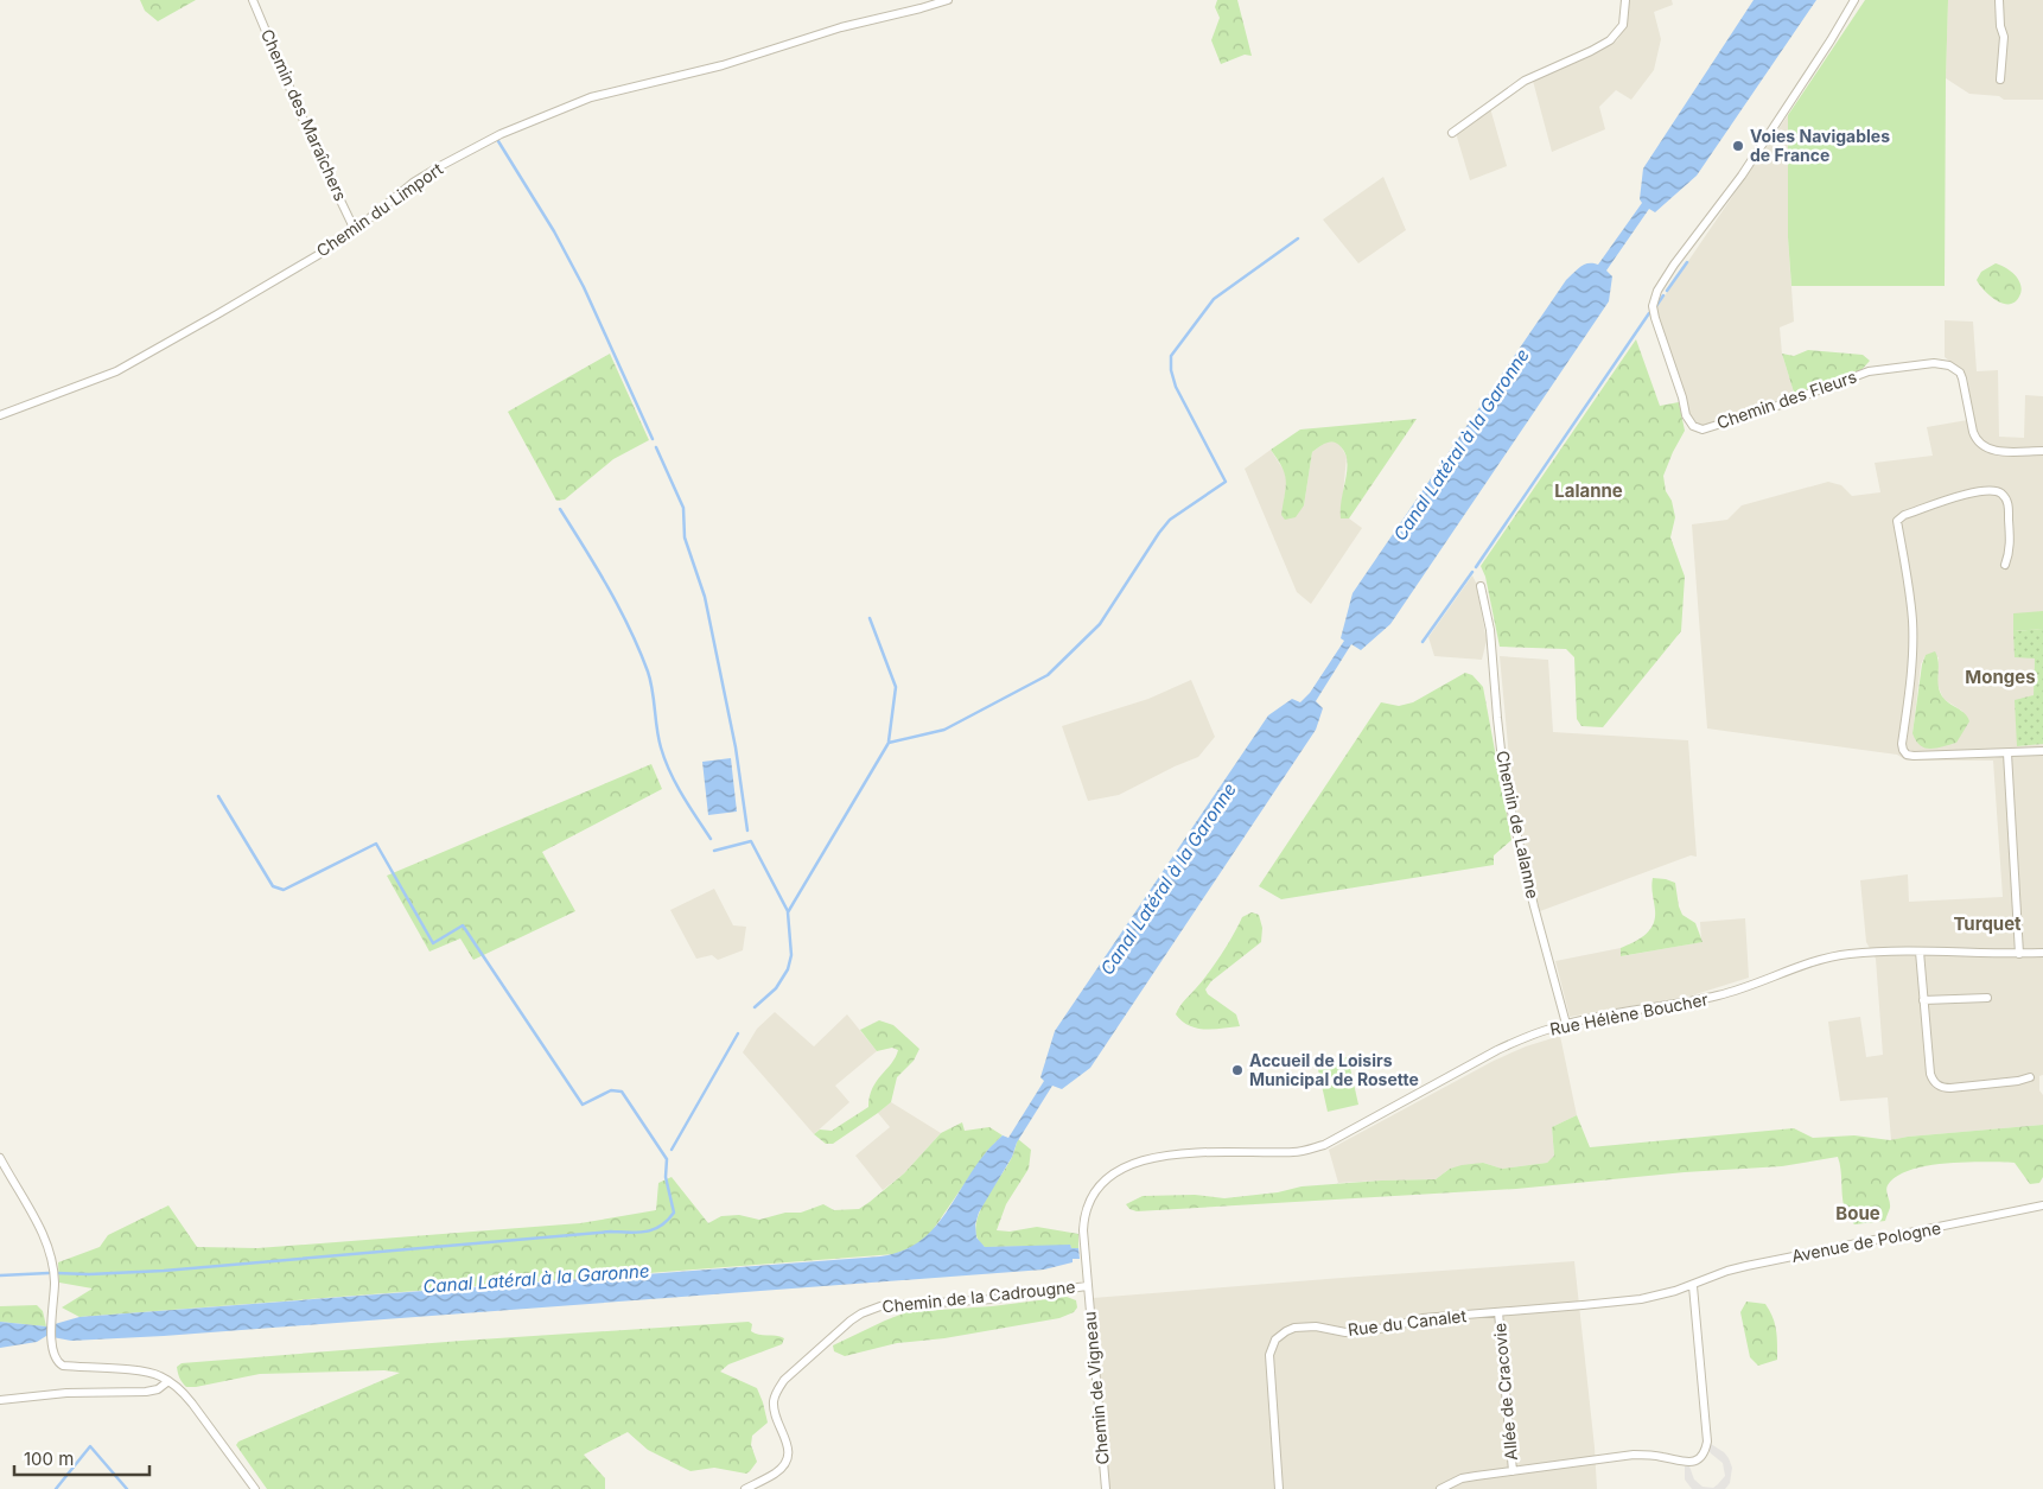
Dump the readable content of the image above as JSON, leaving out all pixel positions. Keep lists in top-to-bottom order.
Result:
{
  "streets": {
    "street": [
      "Chemin des Maraîchers",
      "Chemin du Limport",
      "Chemin des Fleurs",
      "Chemin de Lalanne",
      "Rue Hélène Boucher",
      "Avenue de Pologne",
      "Chemin de la Cadrougne",
      "Rue du Canalet",
      "Chemin de Vigneau",
      "Allée de Cracovie"
    ]
  },
  "crossings": [
    ["Chemin des Maraîchers", "Chemin du Limport"],
    ["Chemin de Lalanne", "Rue Hélène Boucher"],
    ["Rue Hélène Boucher", "Chemin de Vigneau"],
    ["Avenue de Pologne", "Rue du Canalet"],
    ["Chemin de la Cadrougne", "Chemin de Vigneau"],
    ["Rue du Canalet", "Allée de Cracovie"]
  ],
  "districts": [
    "Lalanne",
    "Monges",
    "Turquet",
    "Boue"
  ],
  "water": ["Canal Latéral à la Garonne"],
  "places": ["Voies Navigables de France", "Accueil de Loisirs Municipal de Rosette"],
  "scale_bar": "100 m"
}
